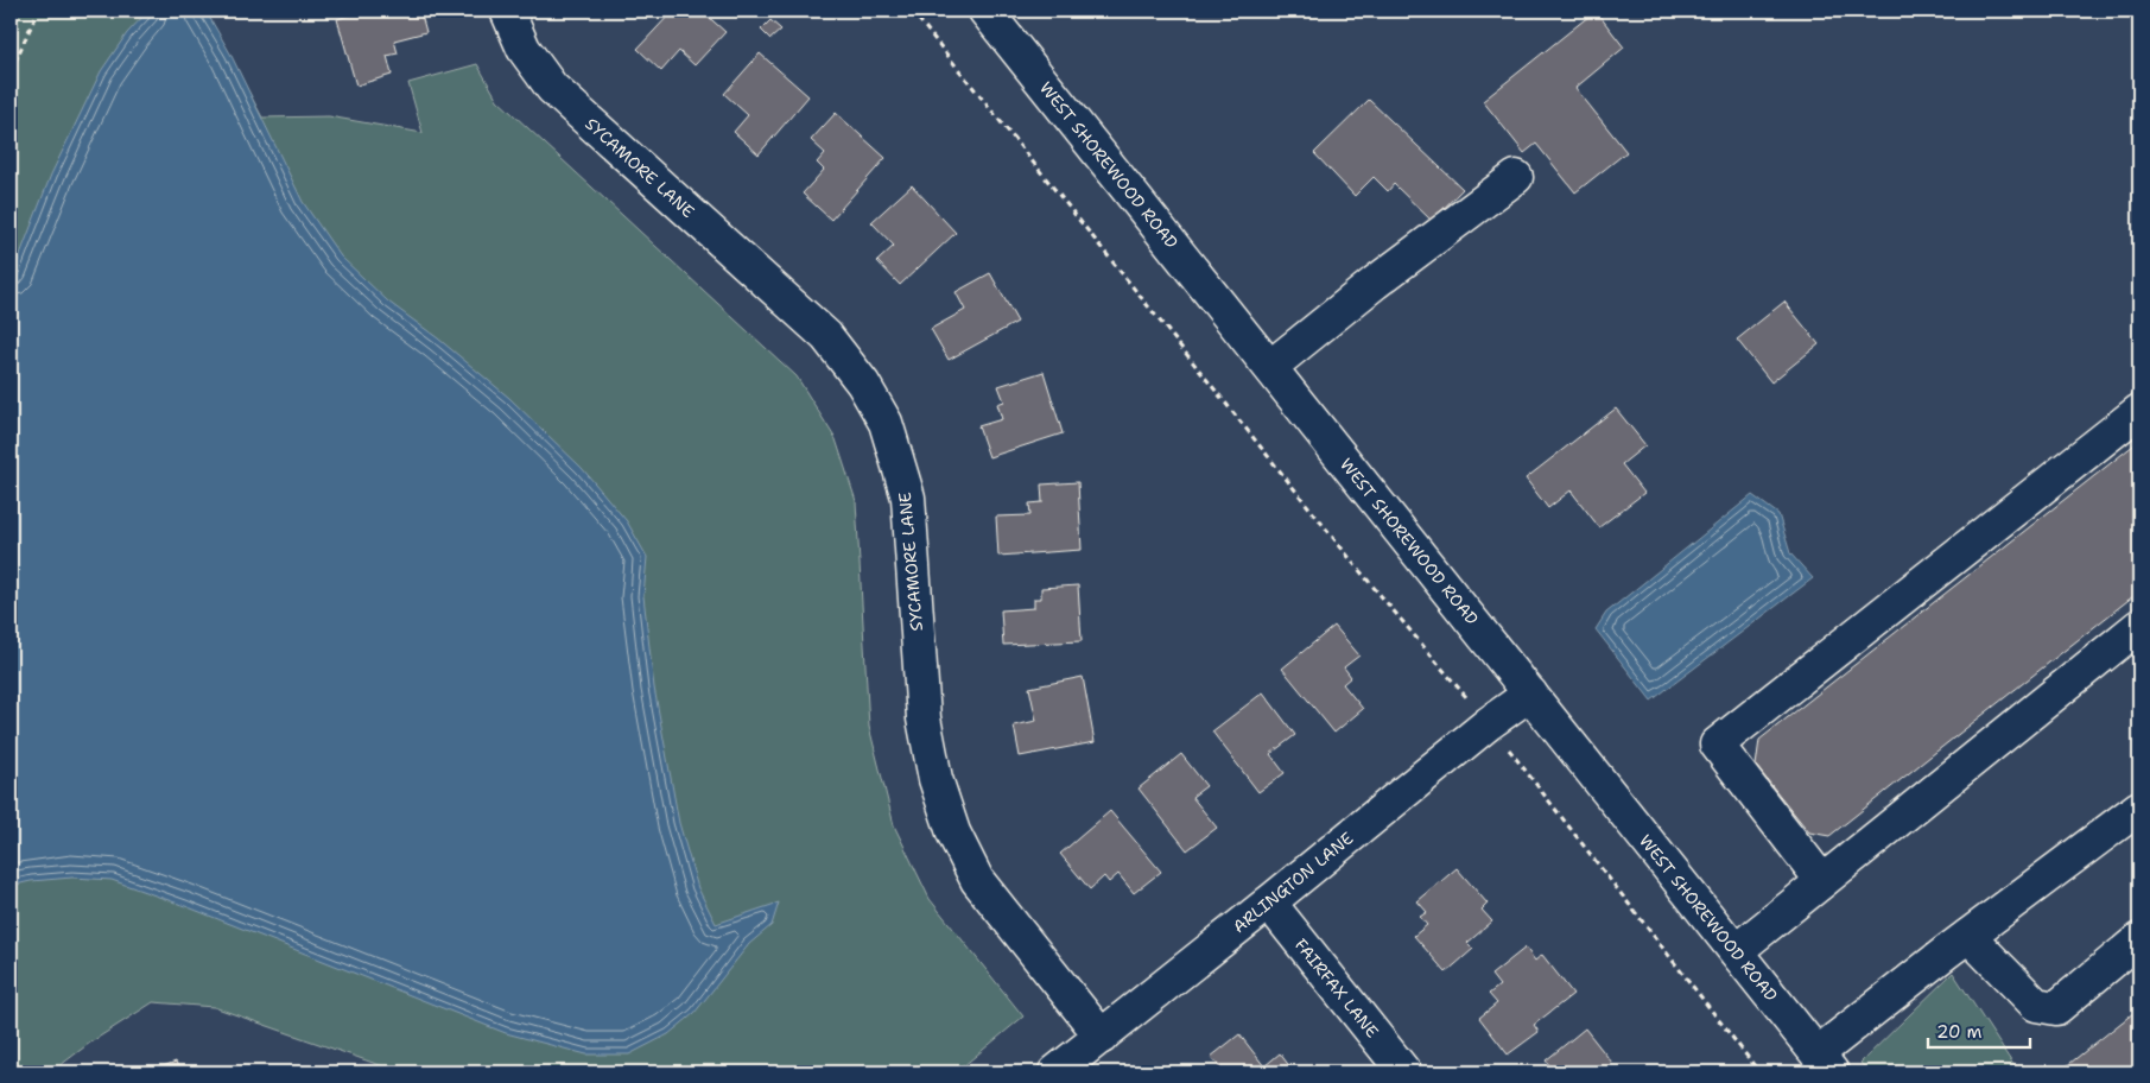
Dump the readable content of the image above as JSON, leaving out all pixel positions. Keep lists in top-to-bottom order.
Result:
{
  "streets": {
    "street": [
      "WEST SHOREWOOD ROAD",
      "SYCAMORE LANE",
      "ARLINGTON LANE",
      "FAIRFAX LANE"
    ]
  },
  "crossings": [
    ["WEST SHOREWOOD ROAD", "ARLINGTON LANE"],
    ["SYCAMORE LANE", "ARLINGTON LANE"],
    ["ARLINGTON LANE", "FAIRFAX LANE"]
  ],
  "scale_bar": "20 m"
}
